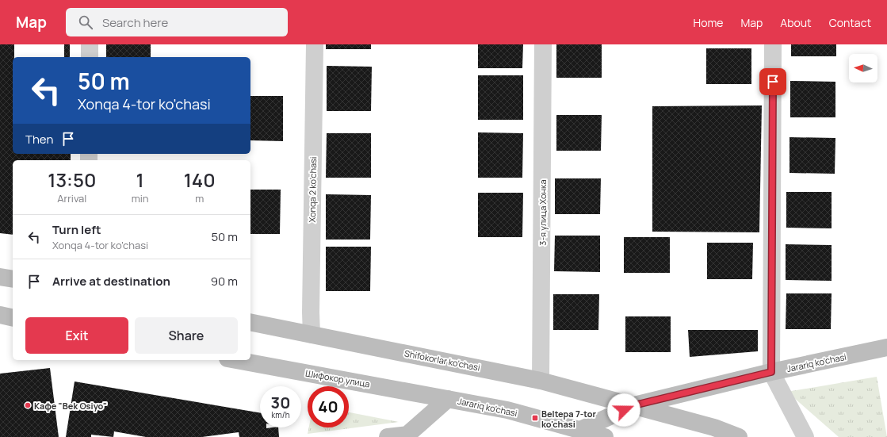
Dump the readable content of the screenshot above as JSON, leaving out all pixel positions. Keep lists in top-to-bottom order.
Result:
{
  "streets": {
    "main road": ["Shifokorlar ko'chasi", "Jarariq ko'chasi", "Шифокор улица"],
    "street": ["Xonqa 2 ko'chasi", "3-я улица Хонка"]
  },
  "crossings": [
    ["Xonqa 2 ko'chasi", "Shifokorlar ko'chasi"],
    ["3-я улица Хонка", "Shifokorlar ko'chasi"],
    ["Shifokorlar ko'chasi", "Jarariq ko'chasi"],
    ["Jarariq ko'chasi", "Шифокор улица"]
  ],
  "places": {
    "other": ["Кафе \"Bek Osiyo\""],
    "transit": ["Beltepa 7-tor ko'chasi"]
  },
  "north": "left",
  "page": {
    "header": "Map",
    "search": "Search here",
    "nav": [
      "Home",
      "Map",
      "About",
      "Contact"
    ],
    "turn": ["50 m", "Xonqa 4-tor ko'chasi"],
    "then": "Then",
    "eta": [
      "13:50",
      "Arrival",
      "1",
      "min",
      "140",
      "m"
    ],
    "list": [
      {
        "name": "Turn left",
        "note": "Xonqa 4-tor ko'chasi",
        "value": "50 m"
      },
      {
        "name": "Arrive at destination",
        "value": "90 m"
      }
    ],
    "buttons": ["Exit", "Share"],
    "speed": "30 km/h",
    "limit": "40"
  }
}
